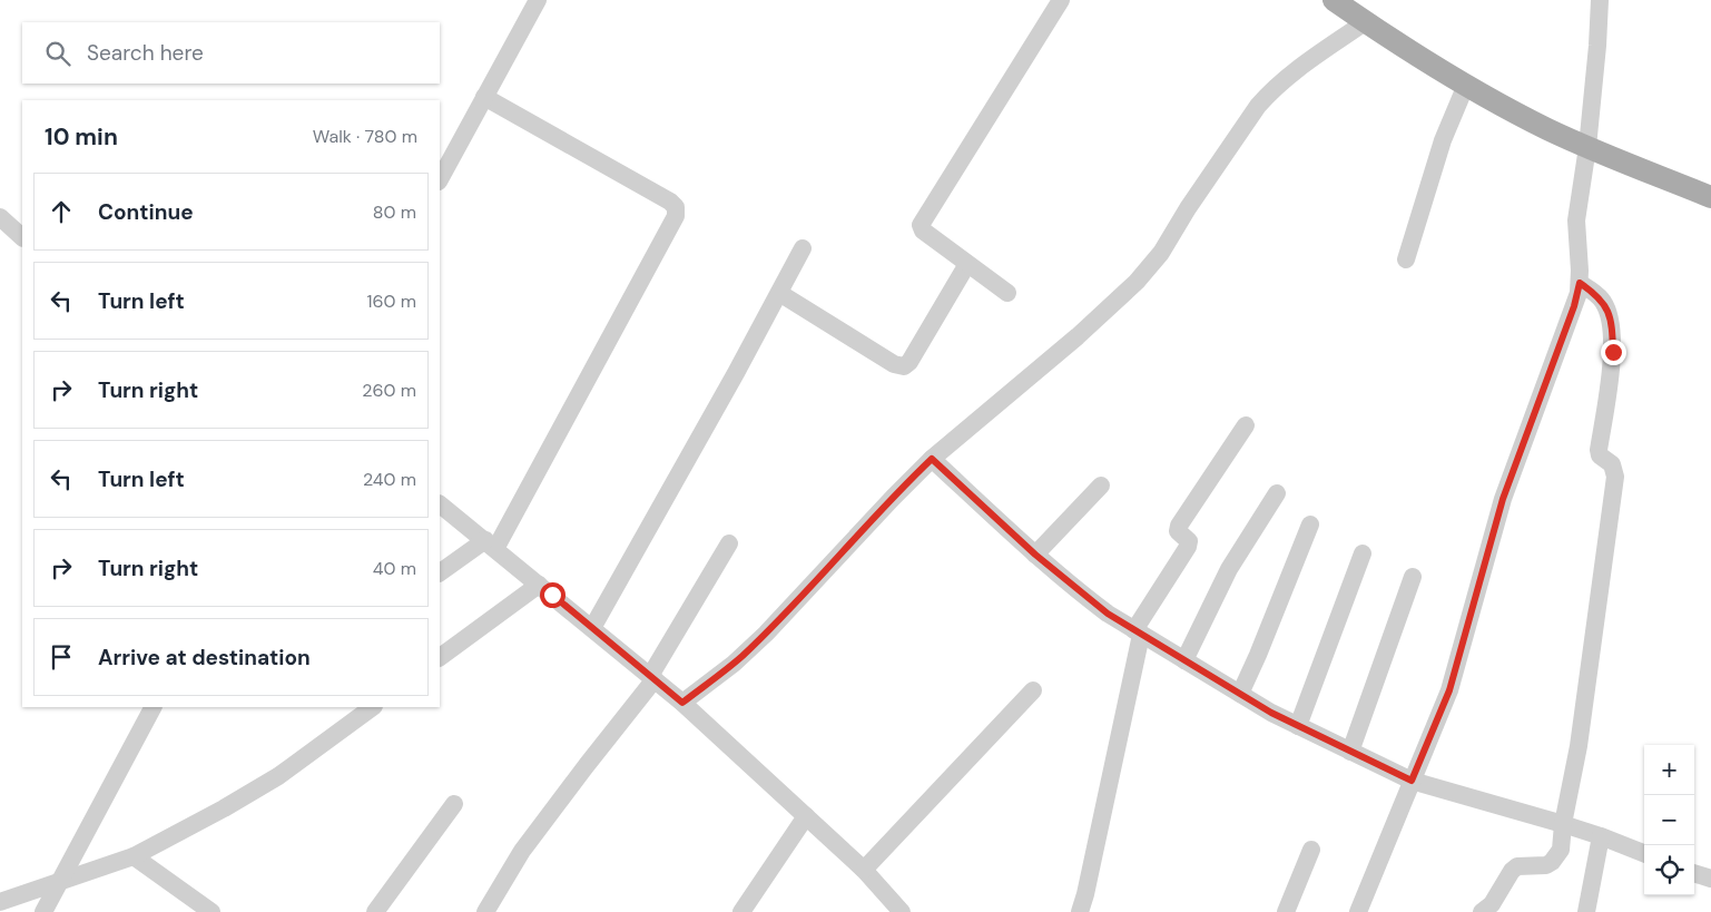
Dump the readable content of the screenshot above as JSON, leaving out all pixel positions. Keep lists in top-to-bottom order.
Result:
{
  "page": {
    "search": "Search here",
    "heading": ["10 min", "Walk · 780 m"],
    "list": [
      ["Continue", "80 m"],
      ["Turn left", "160 m"],
      ["Turn right", "260 m"],
      ["Turn left", "240 m"],
      ["Turn right", "40 m"],
      "Arrive at destination"
    ],
    "map_buttons": ["+", "−"]
  }
}
